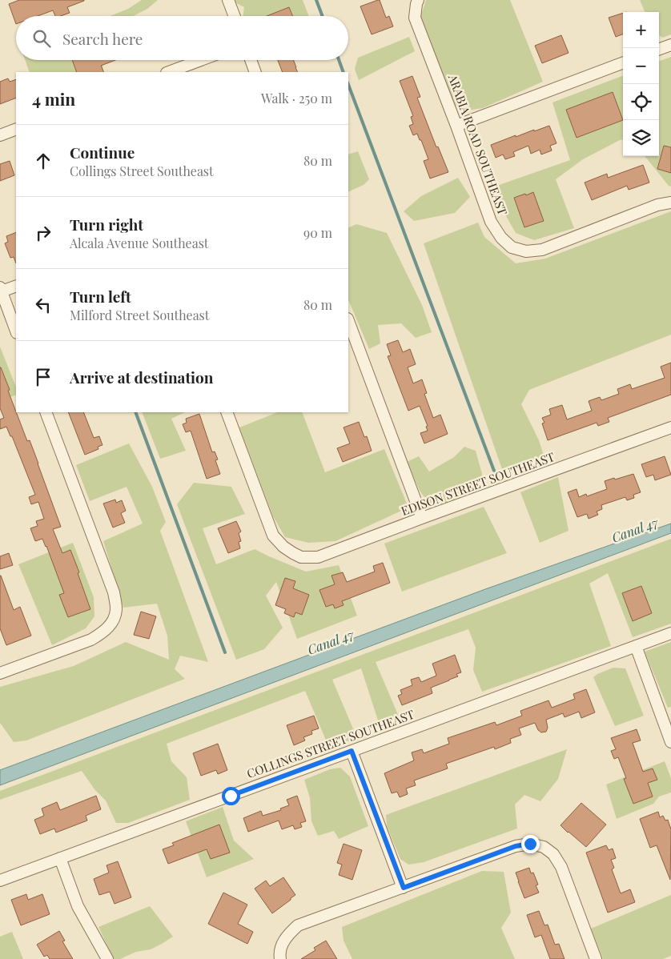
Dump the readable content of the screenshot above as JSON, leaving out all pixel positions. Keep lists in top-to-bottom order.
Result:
{
  "streets": {
    "street": ["ARABIA ROAD SOUTHEAST", "EDISON STREET SOUTHEAST", "COLLINGS STREET SOUTHEAST"]
  },
  "water": ["Canal 47"],
  "page": {
    "map_buttons": ["+", "−"],
    "search": "Search here",
    "heading": ["4 min", "Walk · 250 m"],
    "list": [
      ["Continue", "Collings Street Southeast", "80 m"],
      ["Turn right", "Alcala Avenue Southeast", "90 m"],
      ["Turn left", "Milford Street Southeast", "80 m"],
      "Arrive at destination"
    ]
  }
}
